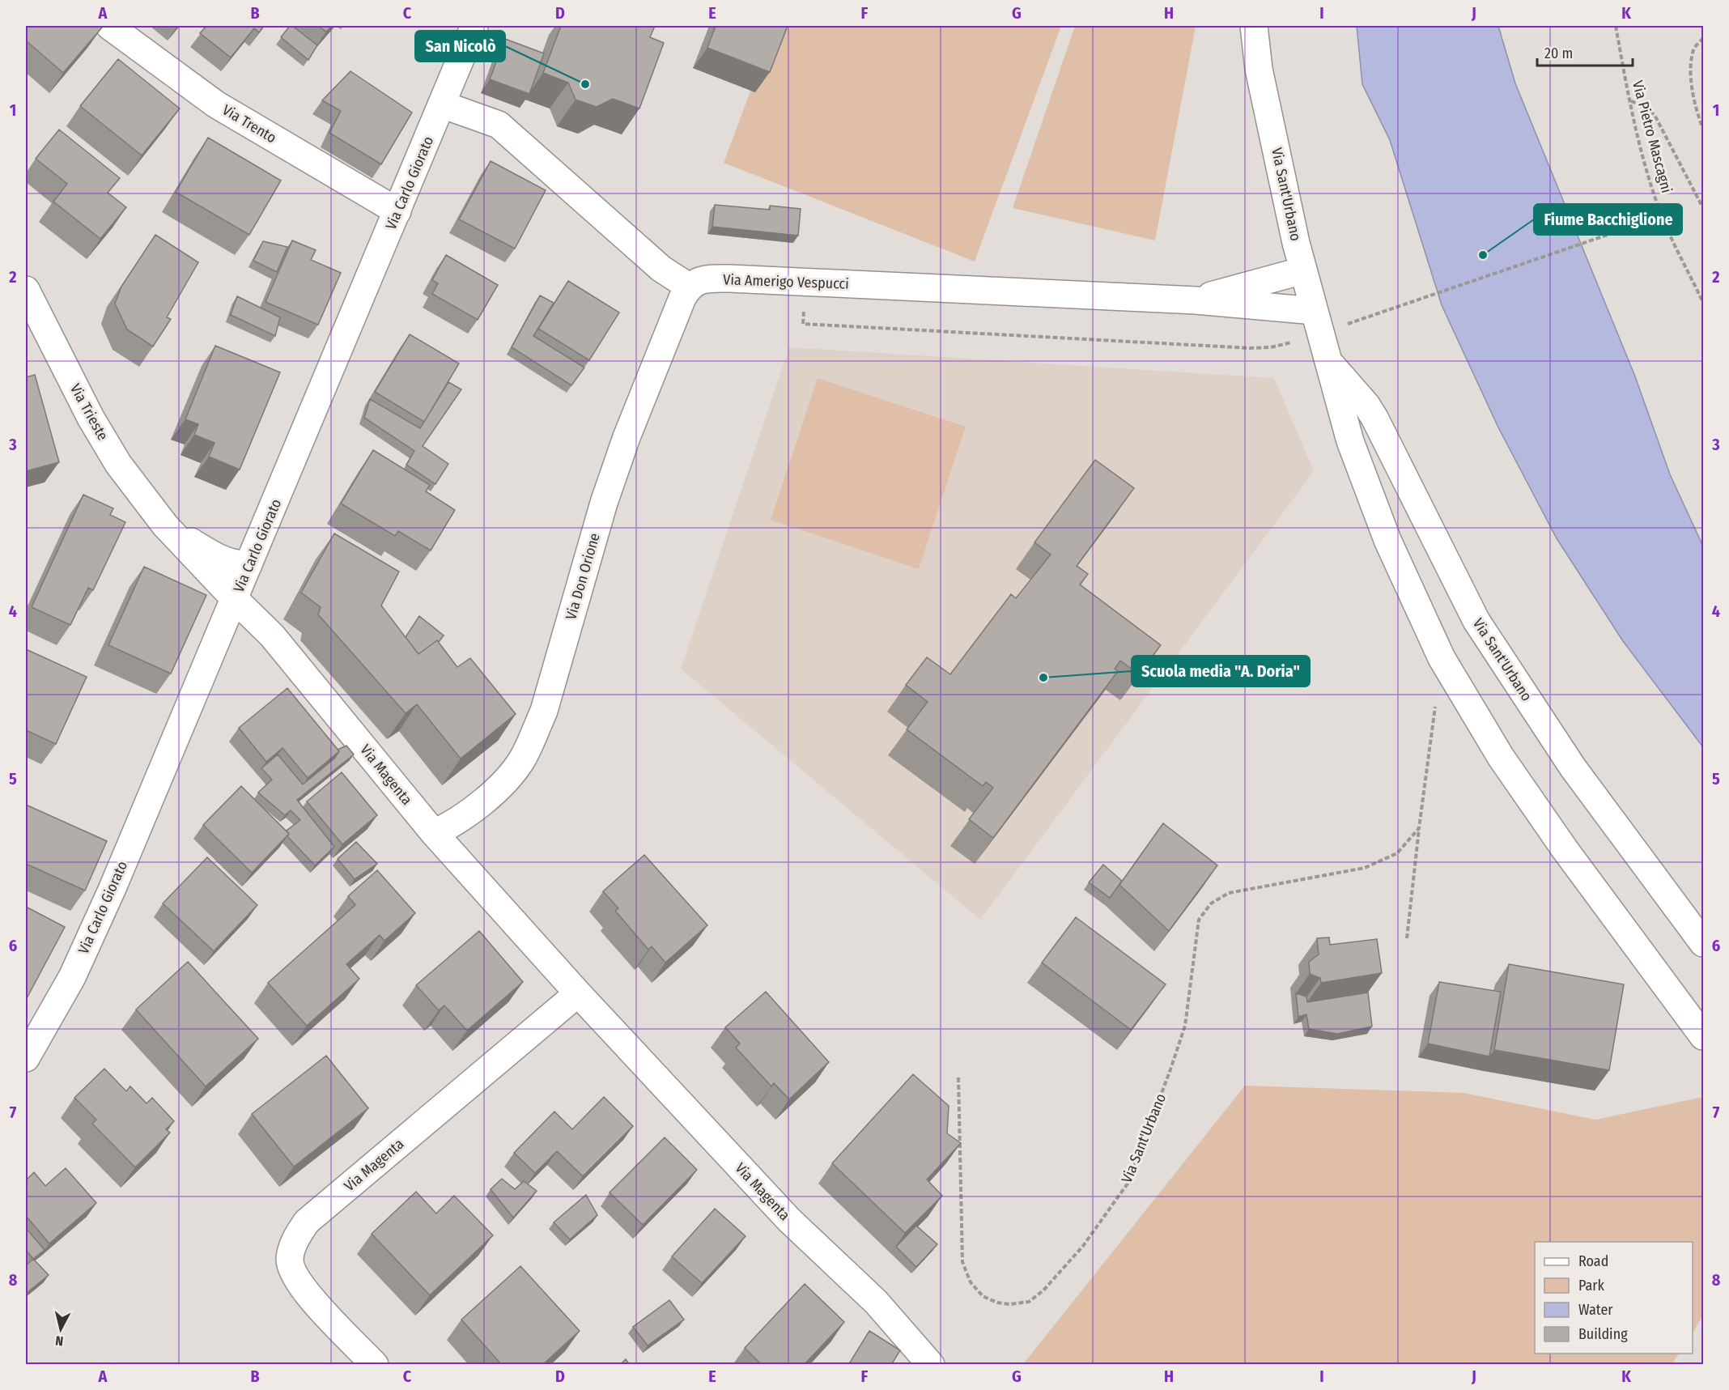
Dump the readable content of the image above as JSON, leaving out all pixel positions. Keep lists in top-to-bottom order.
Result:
{
  "streets": {
    "street": [
      "Via Trento",
      "Via Carlo Giorato",
      "Via Sant'Urbano",
      "Via Amerigo Vespucci",
      "Via Trieste",
      "Via Don Orione",
      "Via Magenta"
    ],
    "path": ["Via Pietro Mascagni"]
  },
  "crossings": [
    ["Via Trento", "Via Carlo Giorato"],
    ["Via Carlo Giorato", "Via Trieste"],
    ["Via Carlo Giorato", "Via Magenta"],
    ["Via Sant'Urbano", "Via Amerigo Vespucci"],
    ["Via Amerigo Vespucci", "Via Don Orione"],
    ["Via Trieste", "Via Magenta"],
    ["Via Don Orione", "Via Magenta"]
  ],
  "places": ["San Nicolò", "Fiume Bacchiglione", "Scuola media \"A. Doria\""],
  "legend": [
    "Road",
    "Park",
    "Water",
    "Building"
  ],
  "scale_bar": "20 m",
  "north": "bottom",
  "grid": {
    "columns": [
      "A",
      "B",
      "C",
      "D",
      "E",
      "F",
      "G",
      "H",
      "I",
      "J",
      "K"
    ],
    "rows": [
      "1",
      "2",
      "3",
      "4",
      "5",
      "6",
      "7",
      "8"
    ]
  }
}
